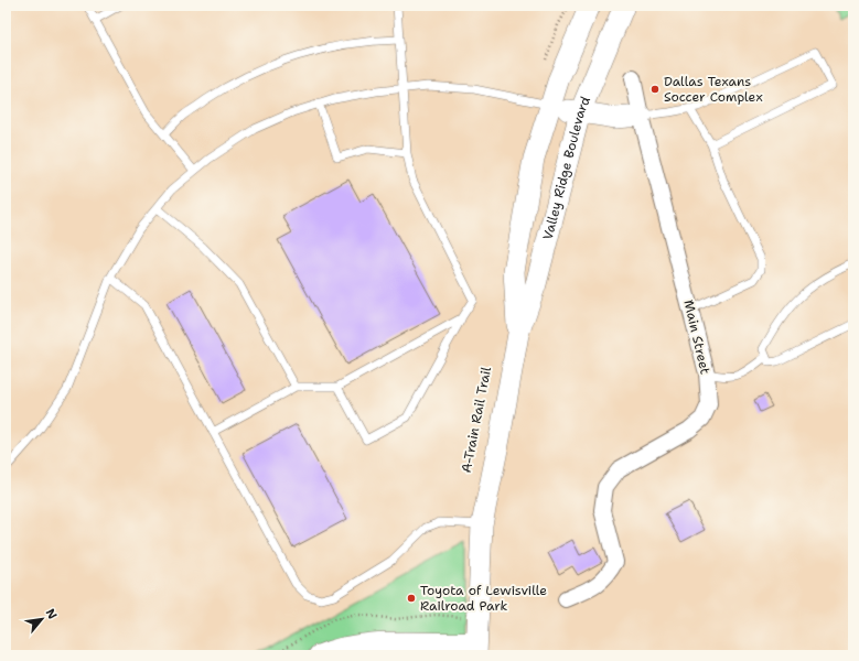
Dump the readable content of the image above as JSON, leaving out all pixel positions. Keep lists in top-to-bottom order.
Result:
{
  "streets": {
    "street": ["Valley Ridge Boulevard", "Main Street"]
  },
  "places": ["Dallas Texans Soccer Complex", "Toyota of Lewisville Railroad Park"],
  "north": "top right"
}
